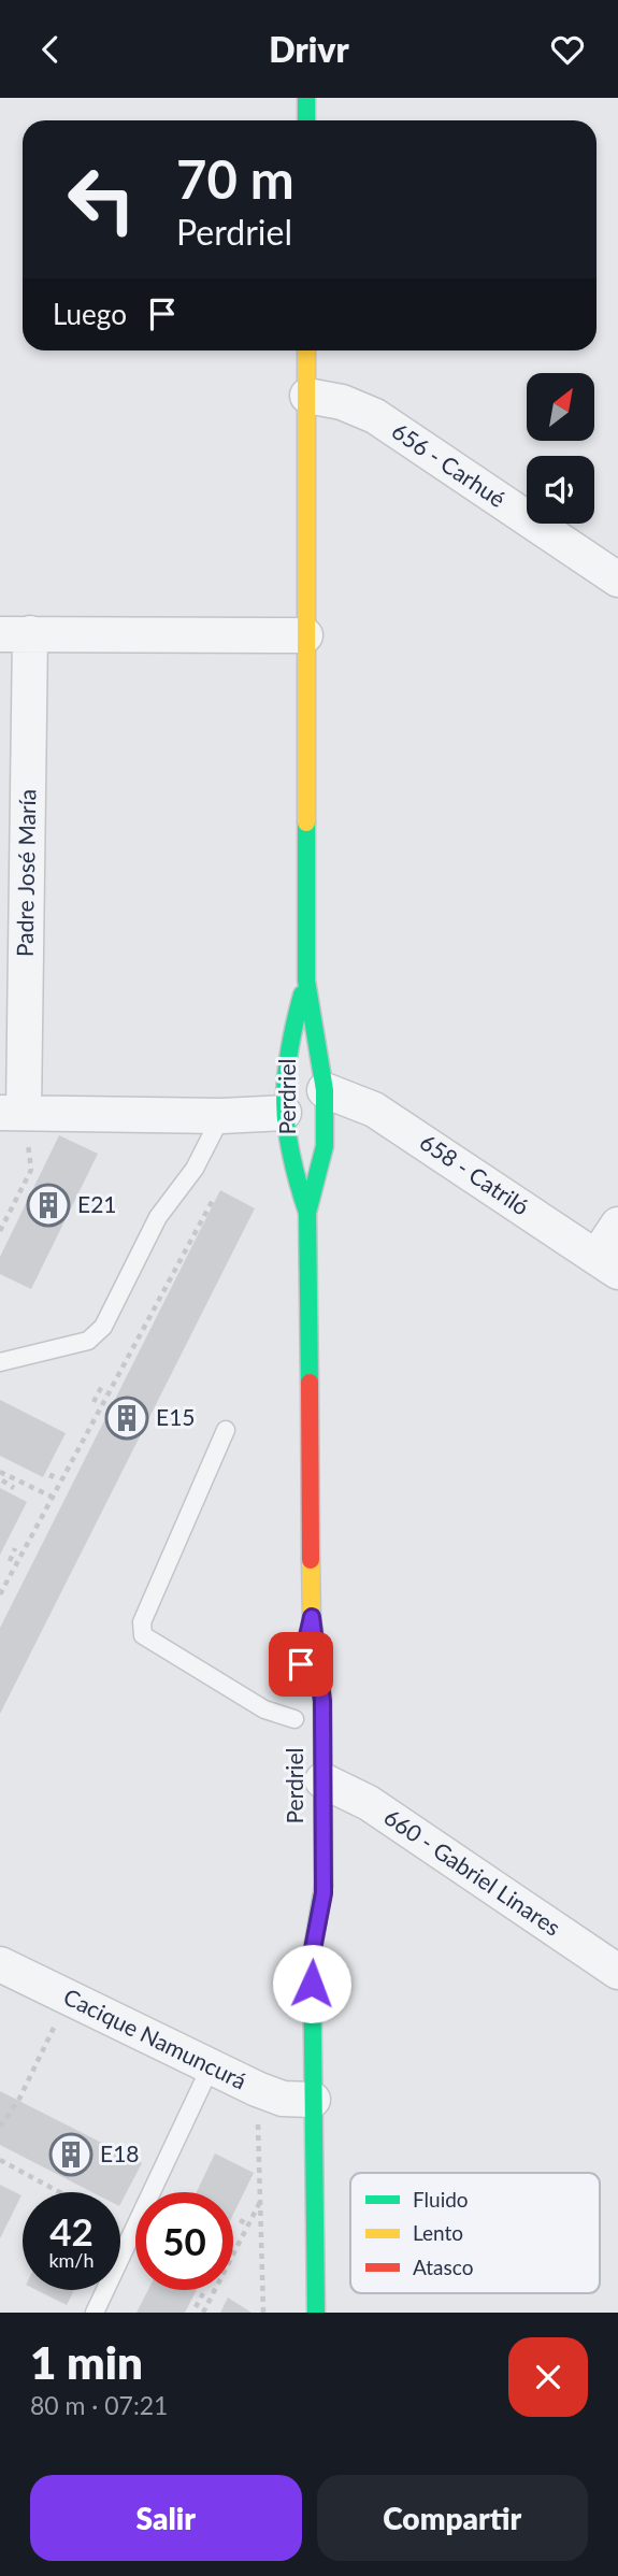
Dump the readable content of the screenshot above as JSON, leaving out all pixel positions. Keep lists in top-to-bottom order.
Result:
{
  "streets": {
    "main road": ["Perdriel"],
    "street": [
      "656 - Carhué",
      "Padre José María",
      "658 - Catriló",
      "660 - Gabriel Linares",
      "Cacique Namuncurá"
    ]
  },
  "places": {
    "building": ["E21", "E15", "E18"]
  },
  "legend": ["Fluido", "Lento", "Atasco"],
  "north": "top right",
  "page": {
    "header": "Drivr",
    "turn": ["70 m", "Perdriel"],
    "then": "Luego",
    "speed": "42 km/h",
    "limit": "50",
    "heading": ["1 min", "80 m · 07:21"],
    "buttons": ["Salir", "Compartir"]
  }
}
